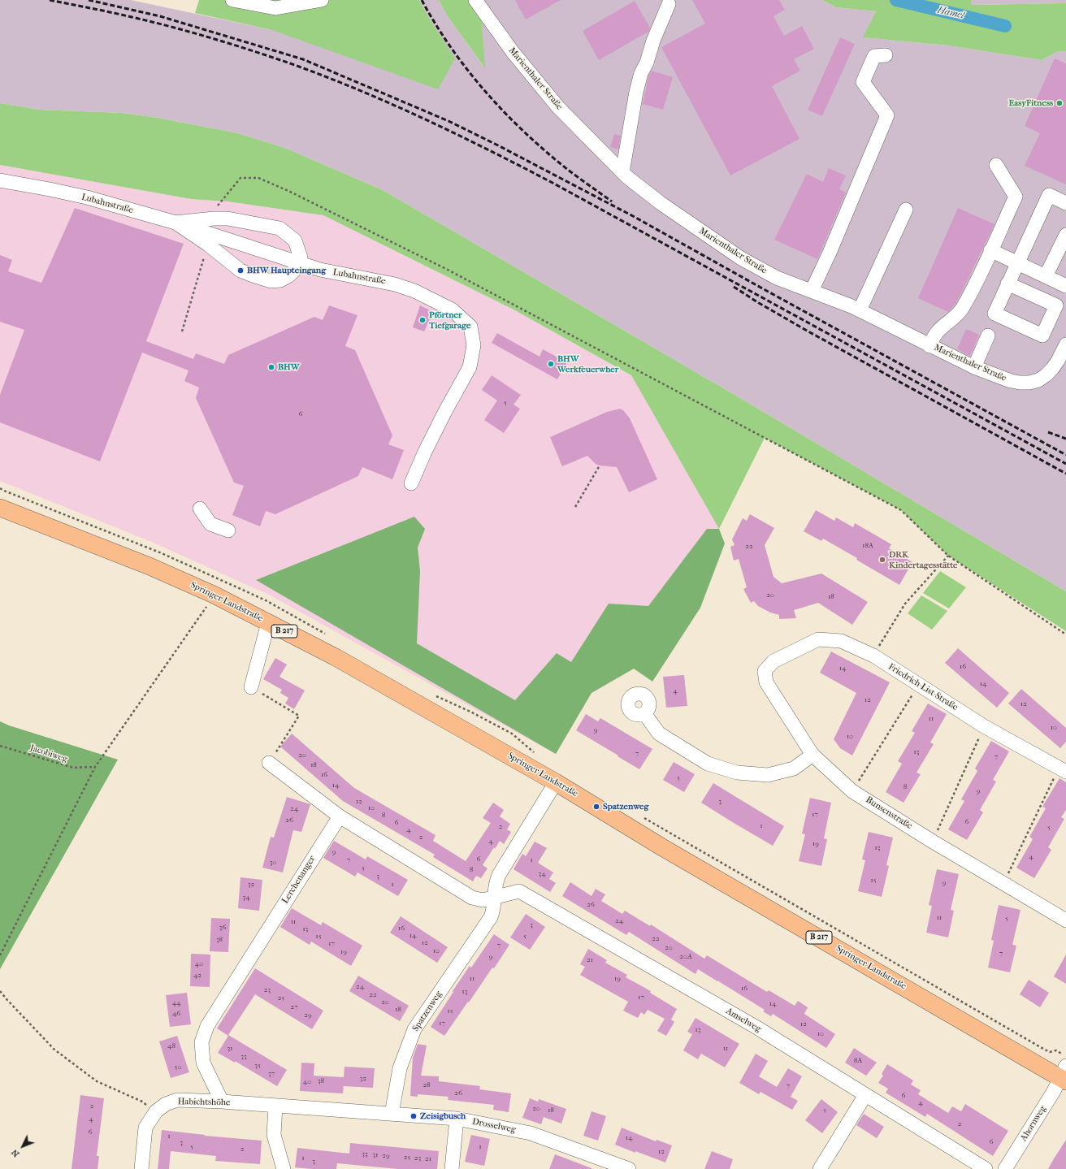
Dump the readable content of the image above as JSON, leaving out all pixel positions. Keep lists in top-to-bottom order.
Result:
{
  "streets": {
    "main road": ["Springer Landstraße", "B 217"],
    "street": [
      "Marienthaler Straße",
      "Lubahnstraße",
      "Friedrich-List-Straße",
      "Bunsenstraße",
      "Lerchenanger",
      "Spatzenweg",
      "Amselweg",
      "Habichtshöhe",
      "Ahornweg",
      "Drosselweg"
    ],
    "path": ["Jacobiweg"]
  },
  "crossings": [
    ["Springer Landstraße", "Spatzenweg"],
    ["Springer Landstraße", "Ahornweg"],
    ["Friedrich-List-Straße", "Bunsenstraße"],
    ["Lerchenanger", "Habichtshöhe"],
    ["Spatzenweg", "Amselweg"],
    ["Spatzenweg", "Drosselweg"],
    ["Habichtshöhe", "Drosselweg"]
  ],
  "water": ["Hamel"],
  "places": [
    "EasyFitness",
    "BHW Haupteingang",
    "Pförtner Tiefgarage",
    "BHW Werkfeuerwher",
    "BHW",
    "DRK Kindertagesstätte",
    "Spatzenweg",
    "Zeisigbusch"
  ],
  "house_numbers": [
    "5",
    "6",
    "18A",
    "22",
    "20",
    "18",
    "16",
    "14",
    "14",
    "4",
    "12",
    "12",
    "11",
    "10",
    "9",
    "10",
    "13",
    "7",
    "20",
    "7",
    "18",
    "16",
    "5",
    "14",
    "8",
    "9",
    "12",
    "3",
    "10",
    "24",
    "17",
    "8",
    "26",
    "6",
    "6",
    "1",
    "2",
    "5",
    "4",
    "2",
    "4",
    "19",
    "13",
    "9",
    "4",
    "6",
    "7",
    "1",
    "30",
    "5",
    "8",
    "34",
    "3",
    "15",
    "9",
    "32",
    "1",
    "34",
    "26",
    "11",
    "5",
    "24",
    "11",
    "3",
    "36",
    "16",
    "13",
    "14",
    "15",
    "5",
    "22",
    "38",
    "12",
    "17",
    "7",
    "20",
    "10",
    "19",
    "7",
    "9",
    "20A",
    "21",
    "40",
    "42",
    "11",
    "19",
    "24",
    "16",
    "23",
    "13",
    "22",
    "17",
    "25",
    "20",
    "44",
    "14",
    "27",
    "18",
    "15",
    "46",
    "29",
    "17",
    "12",
    "13",
    "10",
    "48",
    "31",
    "11",
    "33",
    "8A",
    "35",
    "50",
    "37",
    "32",
    "38",
    "40",
    "28",
    "7",
    "26",
    "6",
    "4",
    "2",
    "20",
    "18",
    "5",
    "4",
    "2",
    "6",
    "1",
    "14",
    "6",
    "3",
    "5",
    "1",
    "2",
    "12",
    "33",
    "31",
    "29",
    "25",
    "1",
    "23",
    "21",
    "3"
  ],
  "north": "bottom left"
}
